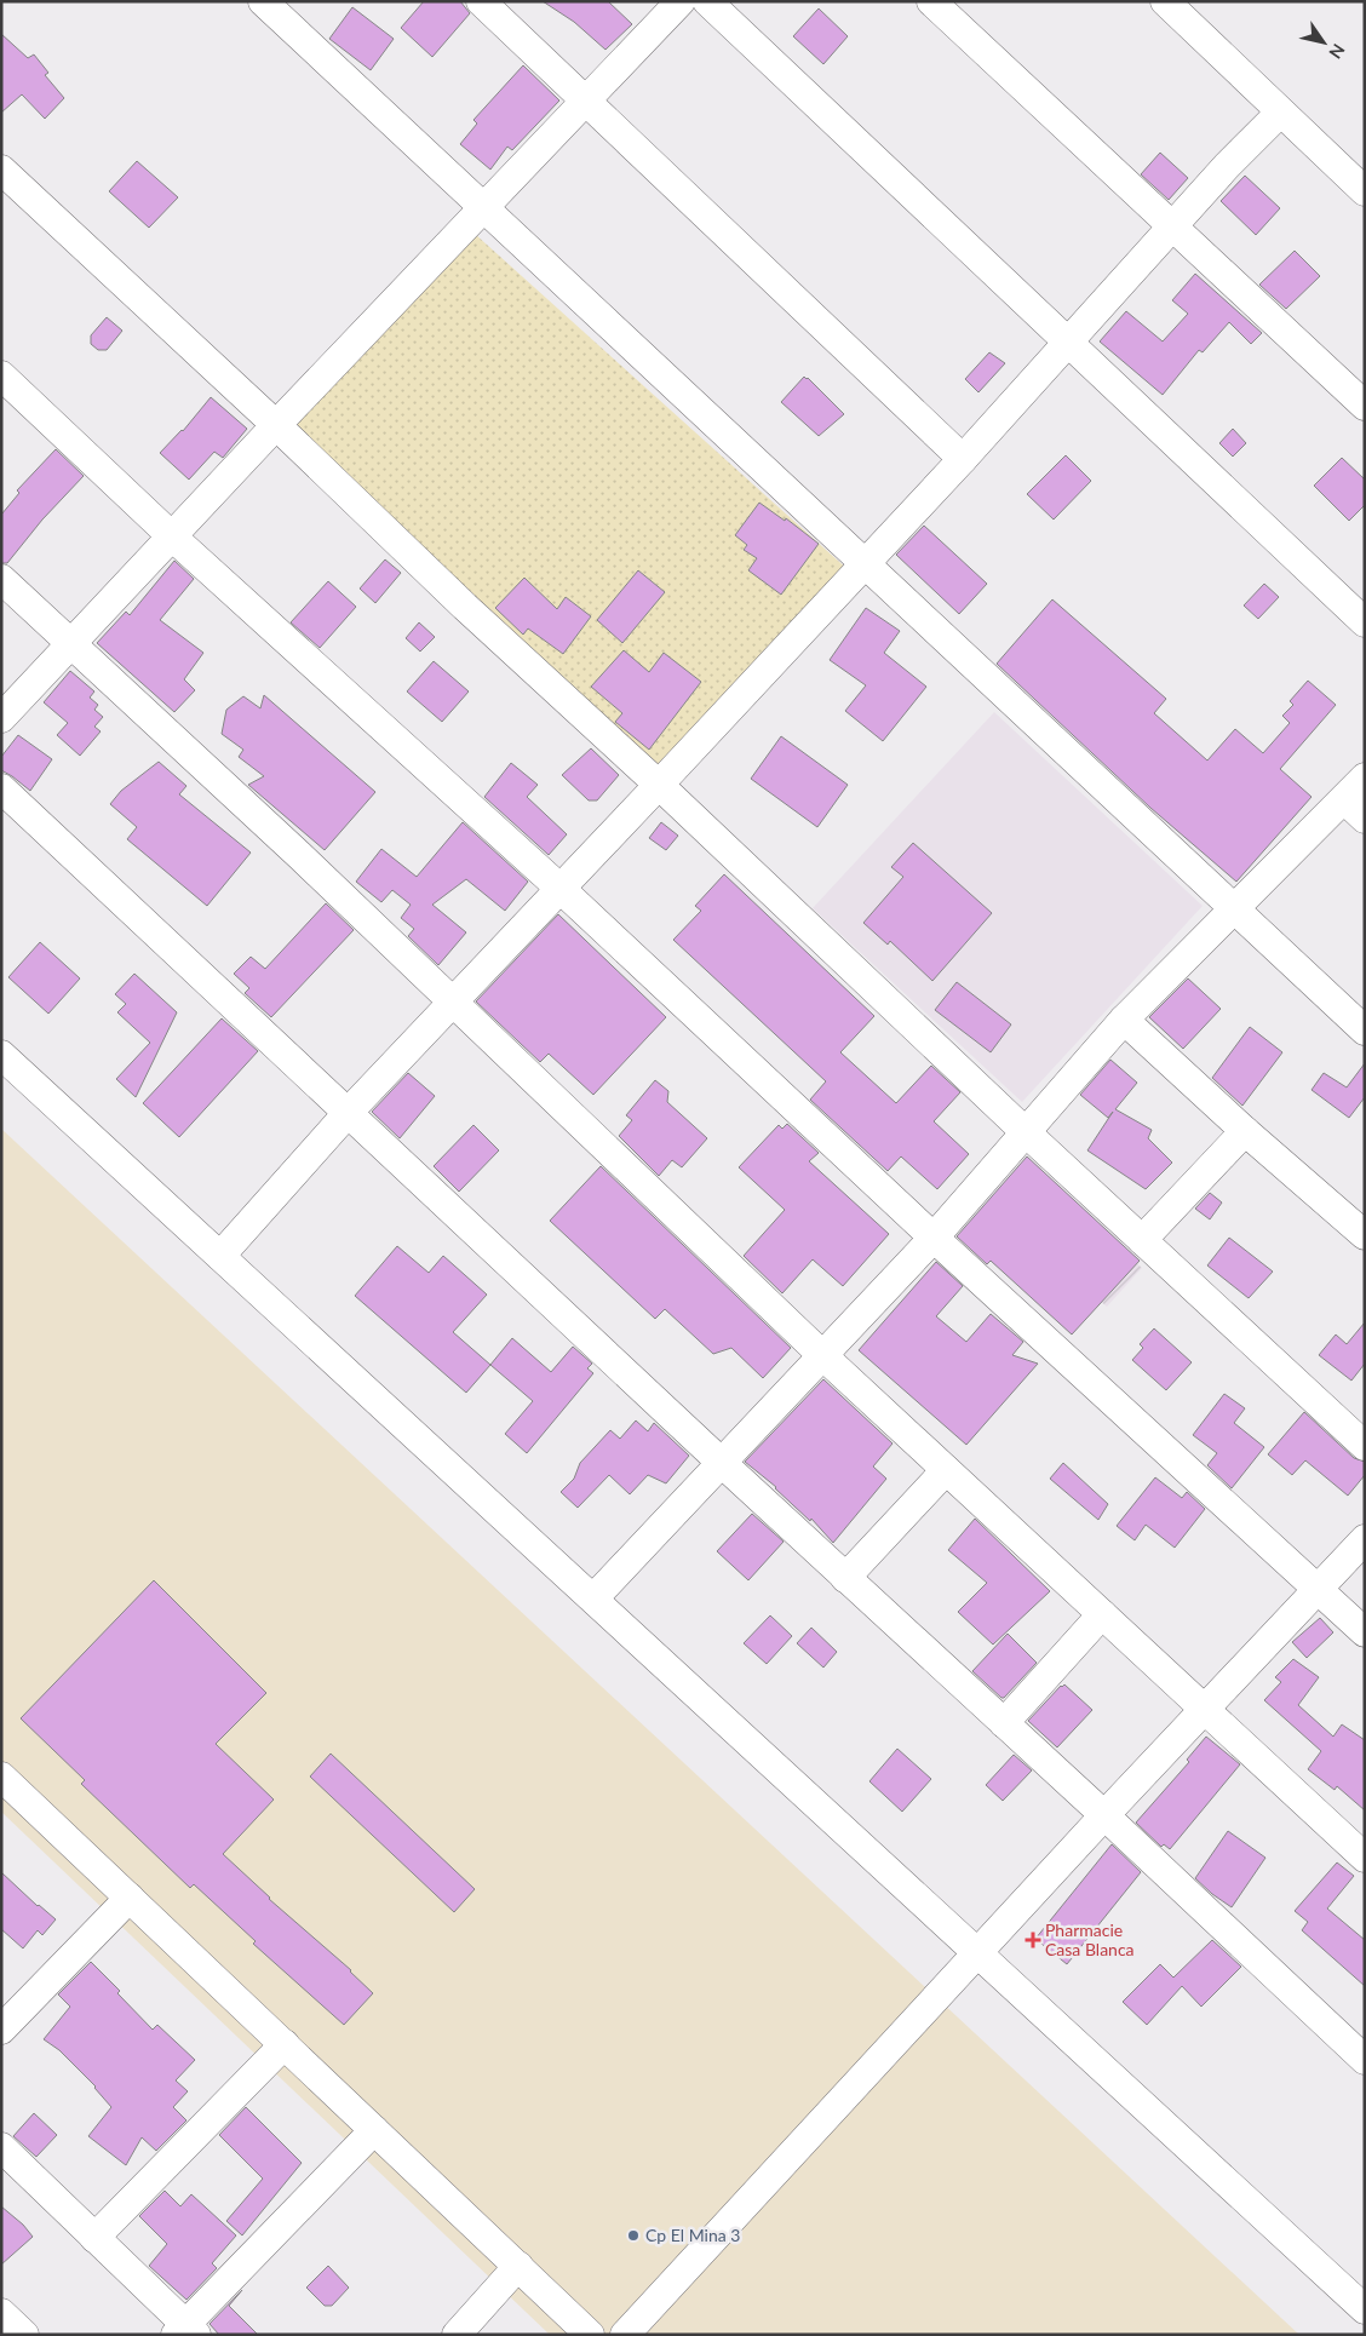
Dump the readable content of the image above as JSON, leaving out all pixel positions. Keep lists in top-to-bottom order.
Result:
{
  "places": {
    "health": ["Pharmacie Casa Blanca"],
    "other": ["Cp El Mina 3"]
  },
  "north": "bottom right"
}
